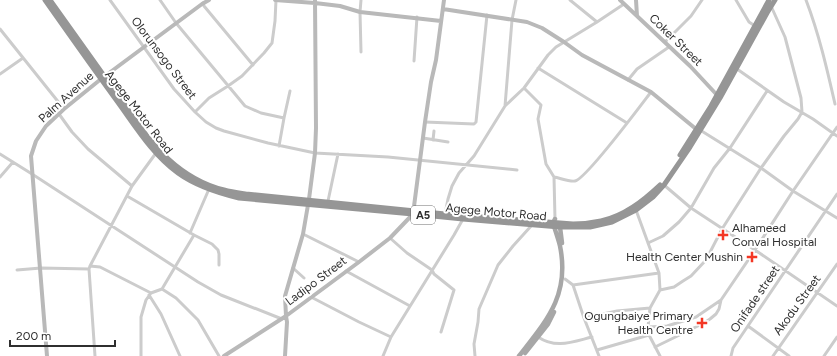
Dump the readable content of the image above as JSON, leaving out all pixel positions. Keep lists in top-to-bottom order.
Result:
{
  "streets": {
    "highway": ["Agege Motor Road", "A5"],
    "street": [
      "Coker Street",
      "Olorunsogo Street",
      "Palm Avenue",
      "Ladipo Street",
      "Onifade street",
      "Akodu Street"
    ]
  },
  "crossings": [
    ["Coker Street", "Agege Motor Road"],
    ["Olorunsogo Street", "Palm Avenue"],
    ["Palm Avenue", "Agege Motor Road"],
    ["Agege Motor Road", "Ladipo Street"]
  ],
  "places": {
    "health": ["Alhameed Conval Hospital", "Health Center Mushin", "Ogungbaiye Primary Health Centre"]
  },
  "scale_bar": "200 m"
}
